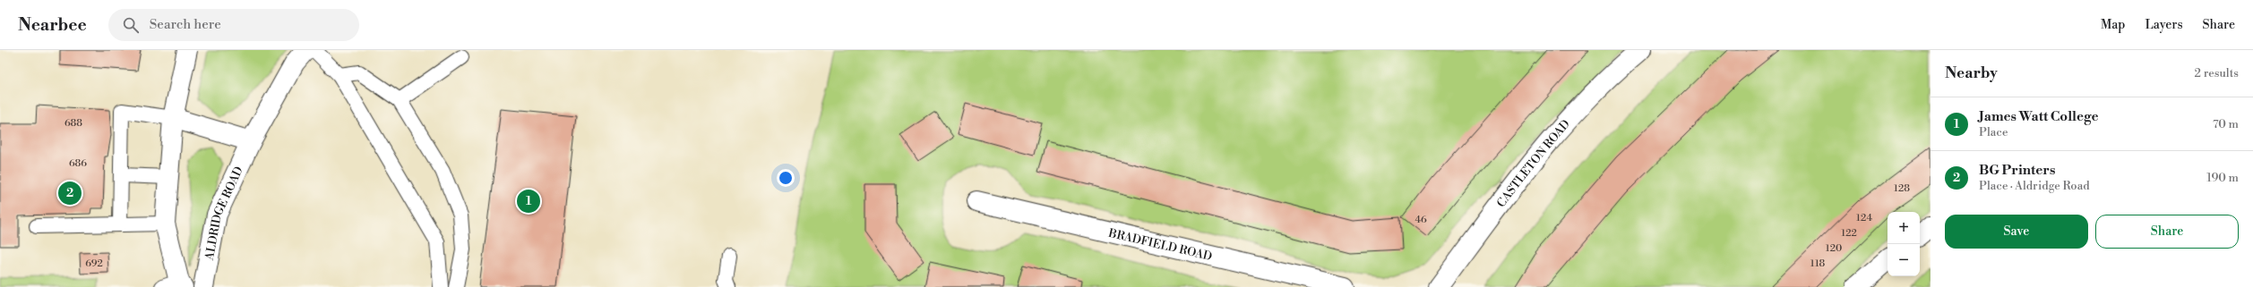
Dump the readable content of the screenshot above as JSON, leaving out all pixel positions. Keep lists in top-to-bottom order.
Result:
{
  "streets": {
    "street": ["CASTLETON ROAD", "ALDRIDGE ROAD", "BRADFIELD ROAD"]
  },
  "house_numbers": [
    "688",
    "686",
    "128",
    "124",
    "46",
    "122",
    "120",
    "692",
    "118"
  ],
  "page": {
    "header": "Nearbee",
    "search": "Search here",
    "nav": ["Map", "Layers", "Share"],
    "heading": ["Nearby", "2 results"],
    "list": [
      {
        "mark": "1",
        "name": "James Watt College",
        "note": "Place",
        "value": "70 m"
      },
      {
        "mark": "2",
        "name": "BG Printers",
        "note": "Place · Aldridge Road",
        "value": "190 m"
      }
    ],
    "pins": ["2", "1"],
    "buttons": ["Save", "Share"],
    "map_buttons": ["+", "−"]
  }
}
